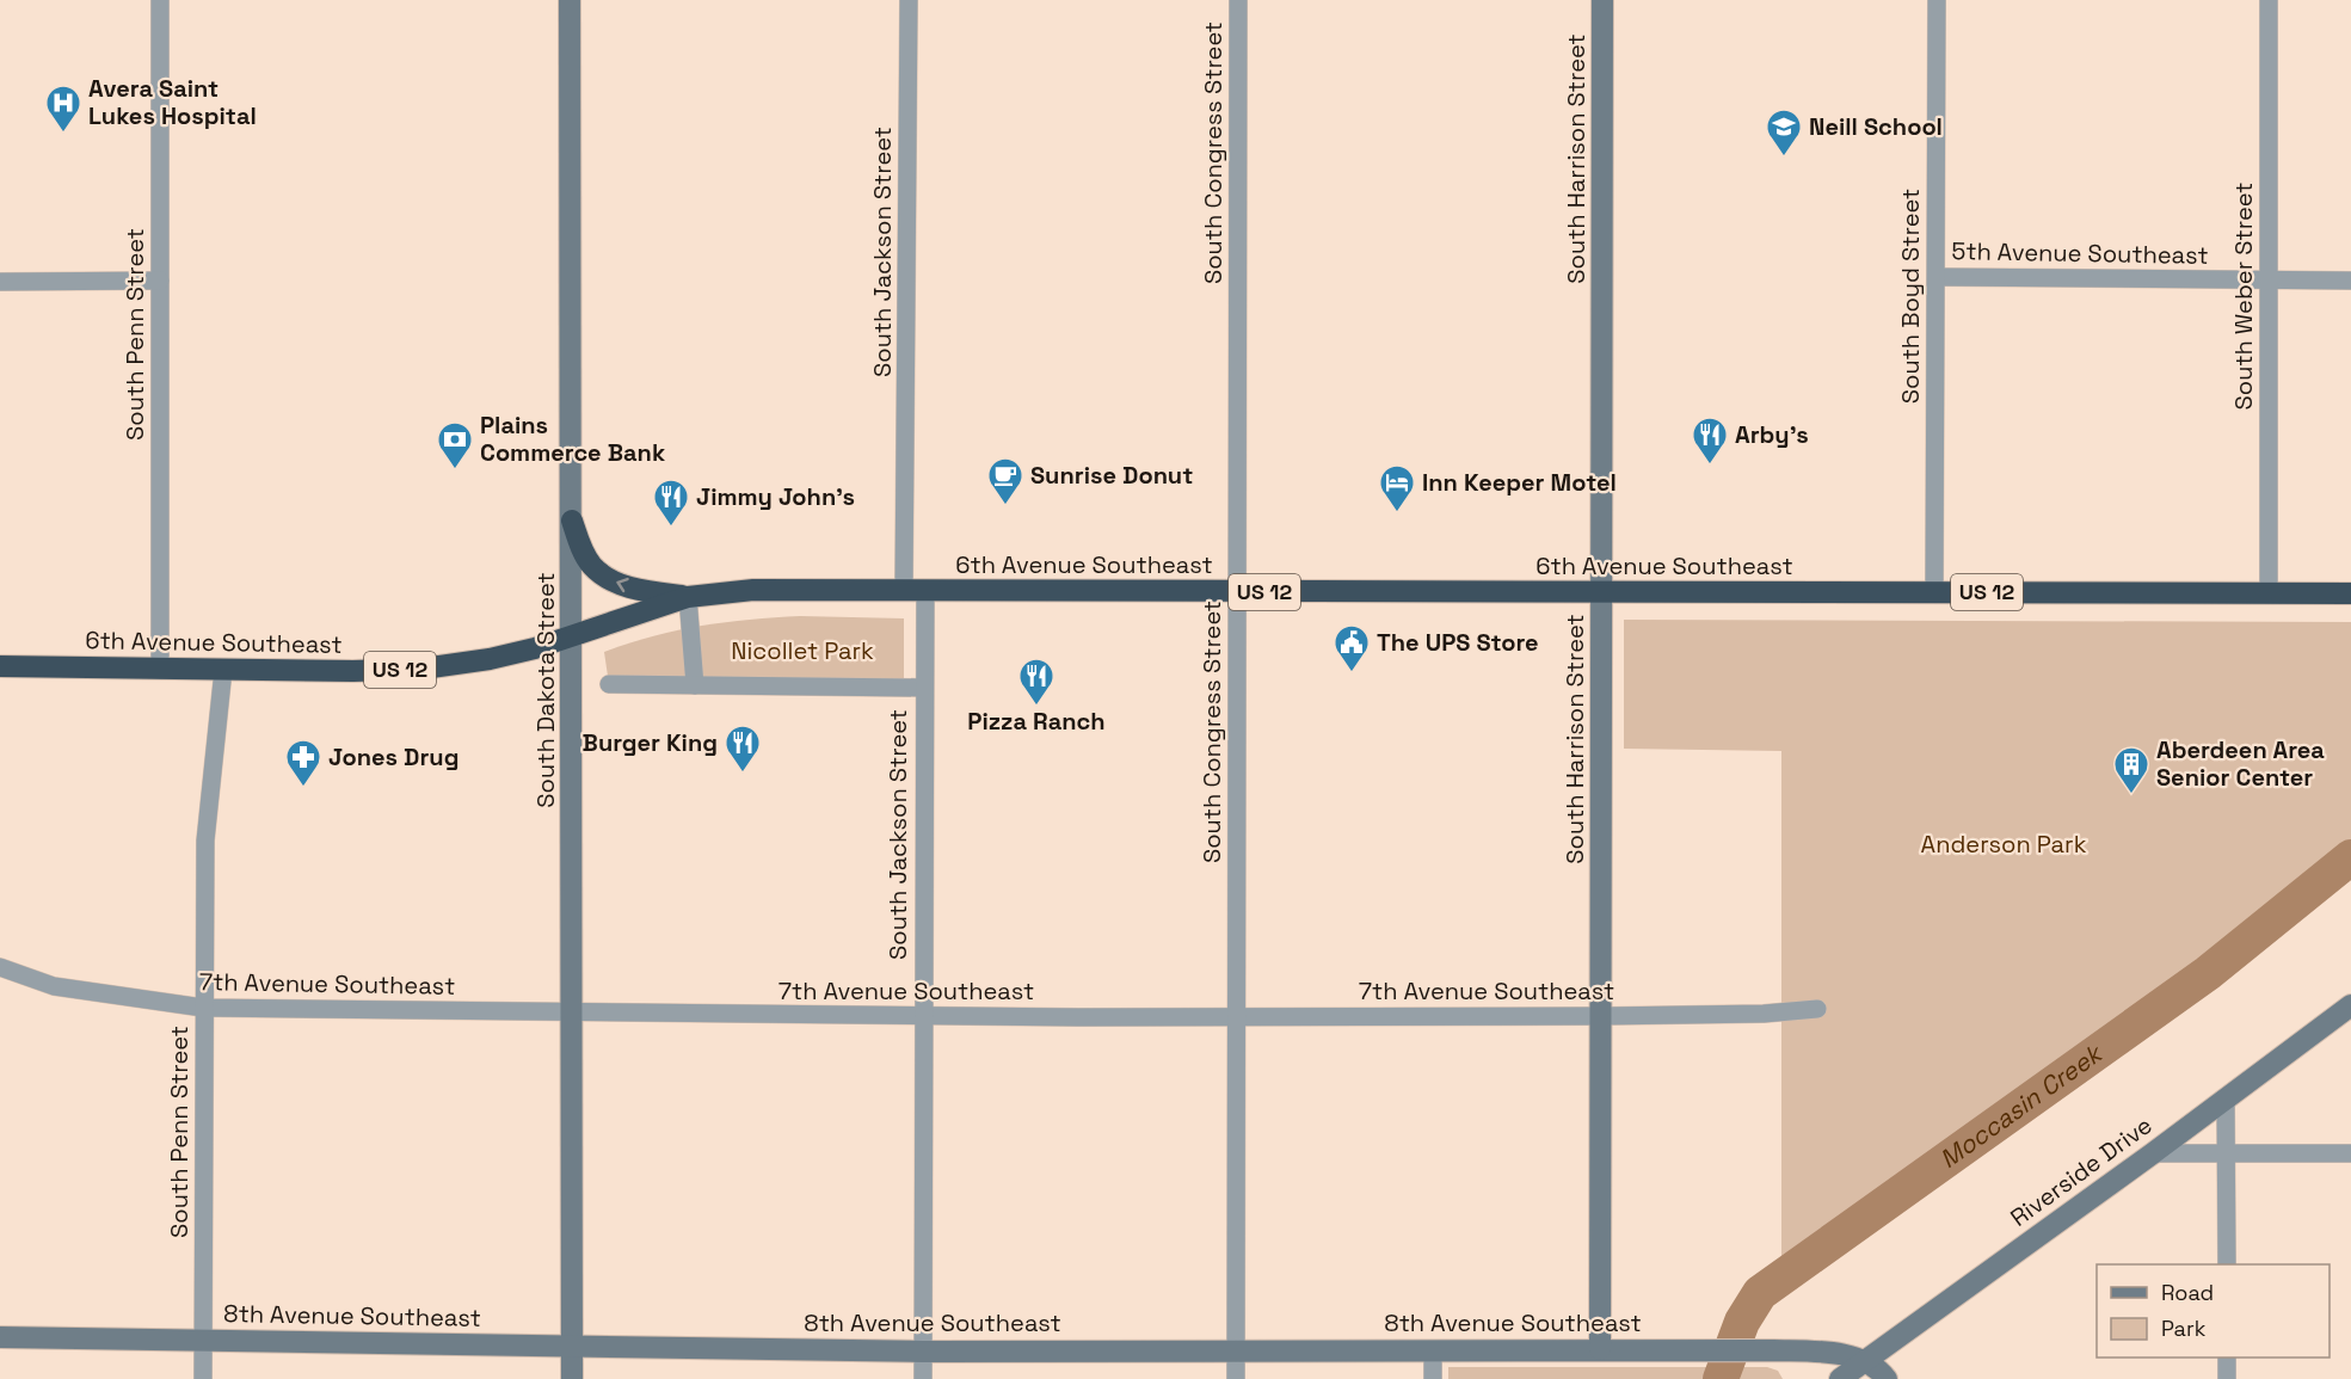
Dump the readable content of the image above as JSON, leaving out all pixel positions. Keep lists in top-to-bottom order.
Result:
{
  "streets": {
    "highway": ["6th Avenue Southeast", "US 12"],
    "street": [
      "South Congress Street",
      "South Harrison Street",
      "South Jackson Street",
      "5th Avenue Southeast",
      "South Boyd Street",
      "South Weber Street",
      "South Penn Street",
      "South Dakota Street",
      "7th Avenue Southeast",
      "Riverside Drive",
      "8th Avenue Southeast"
    ]
  },
  "crossings": [
    ["South Congress Street", "6th Avenue Southeast"],
    ["South Congress Street", "7th Avenue Southeast"],
    ["South Congress Street", "8th Avenue Southeast"],
    ["South Harrison Street", "6th Avenue Southeast"],
    ["South Harrison Street", "7th Avenue Southeast"],
    ["South Harrison Street", "8th Avenue Southeast"],
    ["South Jackson Street", "6th Avenue Southeast"],
    ["South Jackson Street", "7th Avenue Southeast"],
    ["South Jackson Street", "8th Avenue Southeast"],
    ["5th Avenue Southeast", "South Boyd Street"],
    ["5th Avenue Southeast", "South Weber Street"],
    ["South Boyd Street", "6th Avenue Southeast"],
    ["South Weber Street", "6th Avenue Southeast"],
    ["South Penn Street", "6th Avenue Southeast"],
    ["South Penn Street", "7th Avenue Southeast"],
    ["South Penn Street", "8th Avenue Southeast"],
    ["6th Avenue Southeast", "South Dakota Street"],
    ["South Dakota Street", "7th Avenue Southeast"],
    ["South Dakota Street", "8th Avenue Southeast"],
    ["Riverside Drive", "8th Avenue Southeast"]
  ],
  "water": ["Moccasin Creek"],
  "parks": ["Nicollet Park", "Anderson Park"],
  "places": {
    "hospital": ["Avera Saint Lukes Hospital"],
    "school or university": ["Neill School"],
    "restaurant": [
      "Arby's",
      "Jimmy John's",
      "Pizza Ranch",
      "Burger King"
    ],
    "bank": ["Plains Commerce Bank"],
    "cafe": ["Sunrise Donut"],
    "hotel": ["Inn Keeper Motel"],
    "public building": ["The UPS Store"],
    "pharmacy": ["Jones Drug"],
    "building": ["Aberdeen Area Senior Center"]
  },
  "legend": ["Road", "Park"]
}
